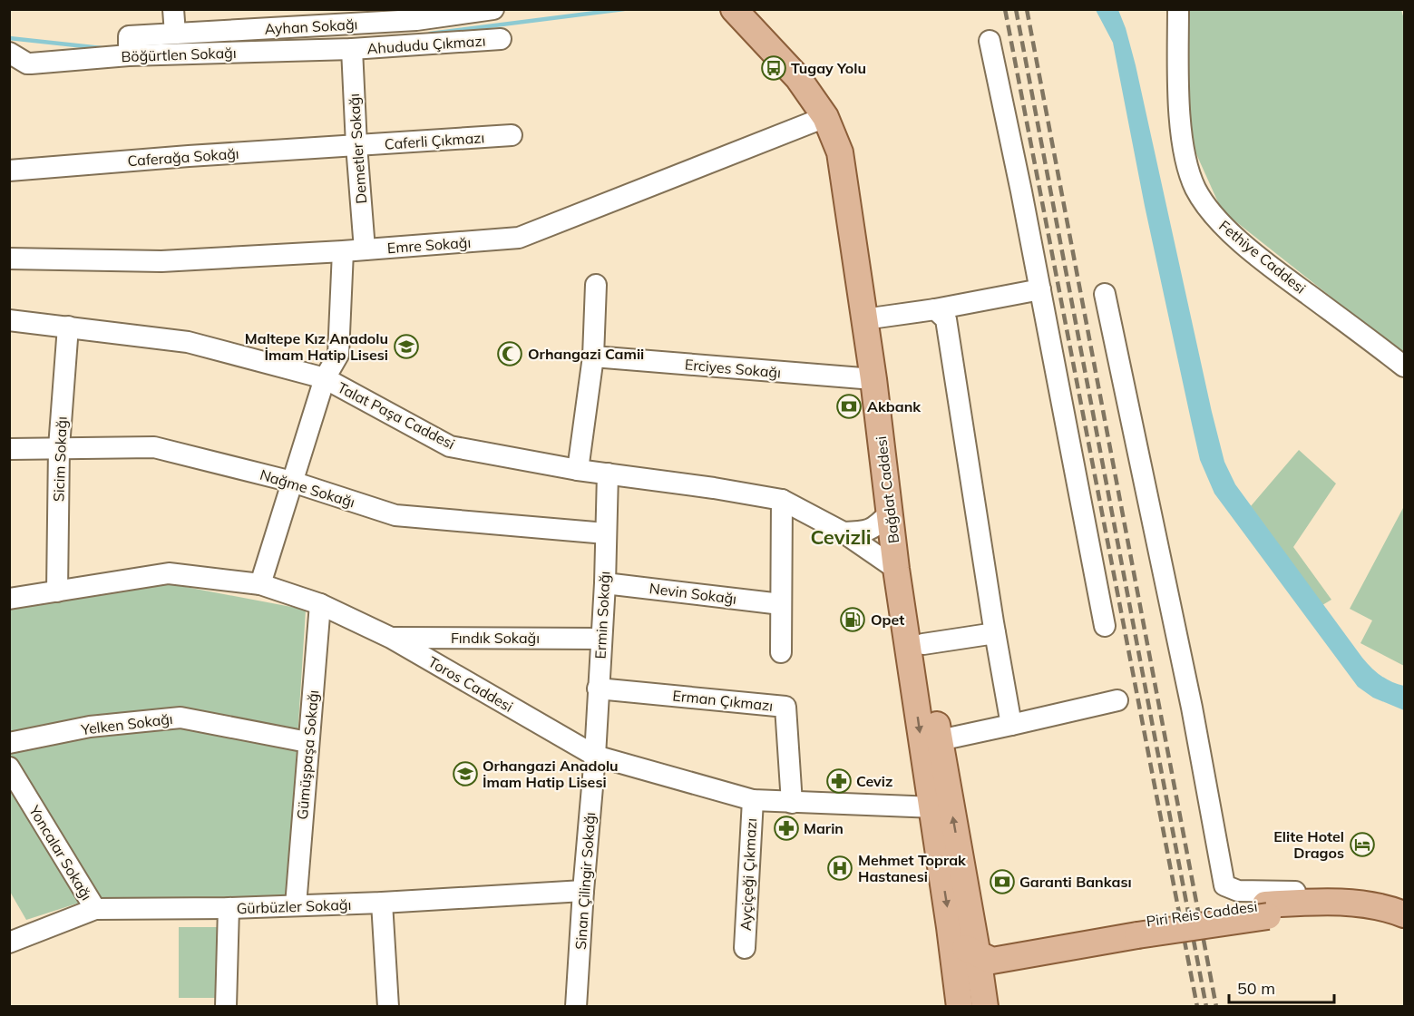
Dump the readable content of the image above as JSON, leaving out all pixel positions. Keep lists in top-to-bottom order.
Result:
{
  "streets": {
    "main road": ["Bağdat Caddesi", "Piri Reis Caddesi"],
    "street": [
      "Ayhan Sokağı",
      "Ahududu Çıkmazı",
      "Böğürtlen Sokağı",
      "Caferli Çıkmazı",
      "Demetler Sokağı",
      "Caferağa Sokağı",
      "Emre Sokağı",
      "Fethiye Caddesi",
      "Erciyes Sokağı",
      "Talat Paşa Caddesi",
      "Sicim Sokağı",
      "Nağme Sokağı",
      "Nevin Sokağı",
      "Ermin Sokağı",
      "Fındık Sokağı",
      "Toros Caddesi",
      "Erman Çıkmazı",
      "Yelken Sokağı",
      "Gümüşpaşa Sokağı",
      "Yoncalar Sokağı",
      "Ayçiçeği Çıkmazı",
      "Sinan Çilingir Sokağı",
      "Gürbüzler Sokağı"
    ]
  },
  "crossings": [
    ["Ayhan Sokağı", "Böğürtlen Sokağı"],
    ["Ahududu Çıkmazı", "Böğürtlen Sokağı"],
    ["Ahududu Çıkmazı", "Demetler Sokağı"],
    ["Böğürtlen Sokağı", "Demetler Sokağı"],
    ["Caferli Çıkmazı", "Demetler Sokağı"],
    ["Caferli Çıkmazı", "Caferağa Sokağı"],
    ["Demetler Sokağı", "Caferağa Sokağı"],
    ["Demetler Sokağı", "Emre Sokağı"],
    ["Emre Sokağı", "Bağdat Caddesi"],
    ["Erciyes Sokağı", "Bağdat Caddesi"],
    ["Talat Paşa Caddesi", "Sicim Sokağı"],
    ["Talat Paşa Caddesi", "Bağdat Caddesi"],
    ["Talat Paşa Caddesi", "Ermin Sokağı"],
    ["Sicim Sokağı", "Nağme Sokağı"],
    ["Sicim Sokağı", "Toros Caddesi"],
    ["Nağme Sokağı", "Ermin Sokağı"],
    ["Bağdat Caddesi", "Toros Caddesi"],
    ["Bağdat Caddesi", "Piri Reis Caddesi"],
    ["Nevin Sokağı", "Ermin Sokağı"],
    ["Ermin Sokağı", "Fındık Sokağı"],
    ["Ermin Sokağı", "Toros Caddesi"],
    ["Ermin Sokağı", "Erman Çıkmazı"],
    ["Ermin Sokağı", "Sinan Çilingir Sokağı"],
    ["Fındık Sokağı", "Toros Caddesi"],
    ["Toros Caddesi", "Erman Çıkmazı"],
    ["Toros Caddesi", "Gümüşpaşa Sokağı"],
    ["Toros Caddesi", "Ayçiçeği Çıkmazı"],
    ["Toros Caddesi", "Sinan Çilingir Sokağı"],
    ["Yelken Sokağı", "Gümüşpaşa Sokağı"],
    ["Gümüşpaşa Sokağı", "Gürbüzler Sokağı"],
    ["Yoncalar Sokağı", "Gürbüzler Sokağı"],
    ["Sinan Çilingir Sokağı", "Gürbüzler Sokağı"]
  ],
  "districts": ["Cevizli"],
  "places": {
    "bus stop": ["Tugay Yolu"],
    "school or university": ["Maltepe Kız Anadolu İmam Hatip Lisesi", "Orhangazi Anadolu İmam Hatip Lisesi"],
    "mosque": ["Orhangazi Camii"],
    "bank": ["Akbank", "Garanti Bankası"],
    "fuel station": ["Opet"],
    "pharmacy": ["Ceviz", "Marin"],
    "hotel": ["Elite Hotel Dragos"],
    "hospital": ["Mehmet Toprak Hastanesi"]
  },
  "scale_bar": "50 m"
}
